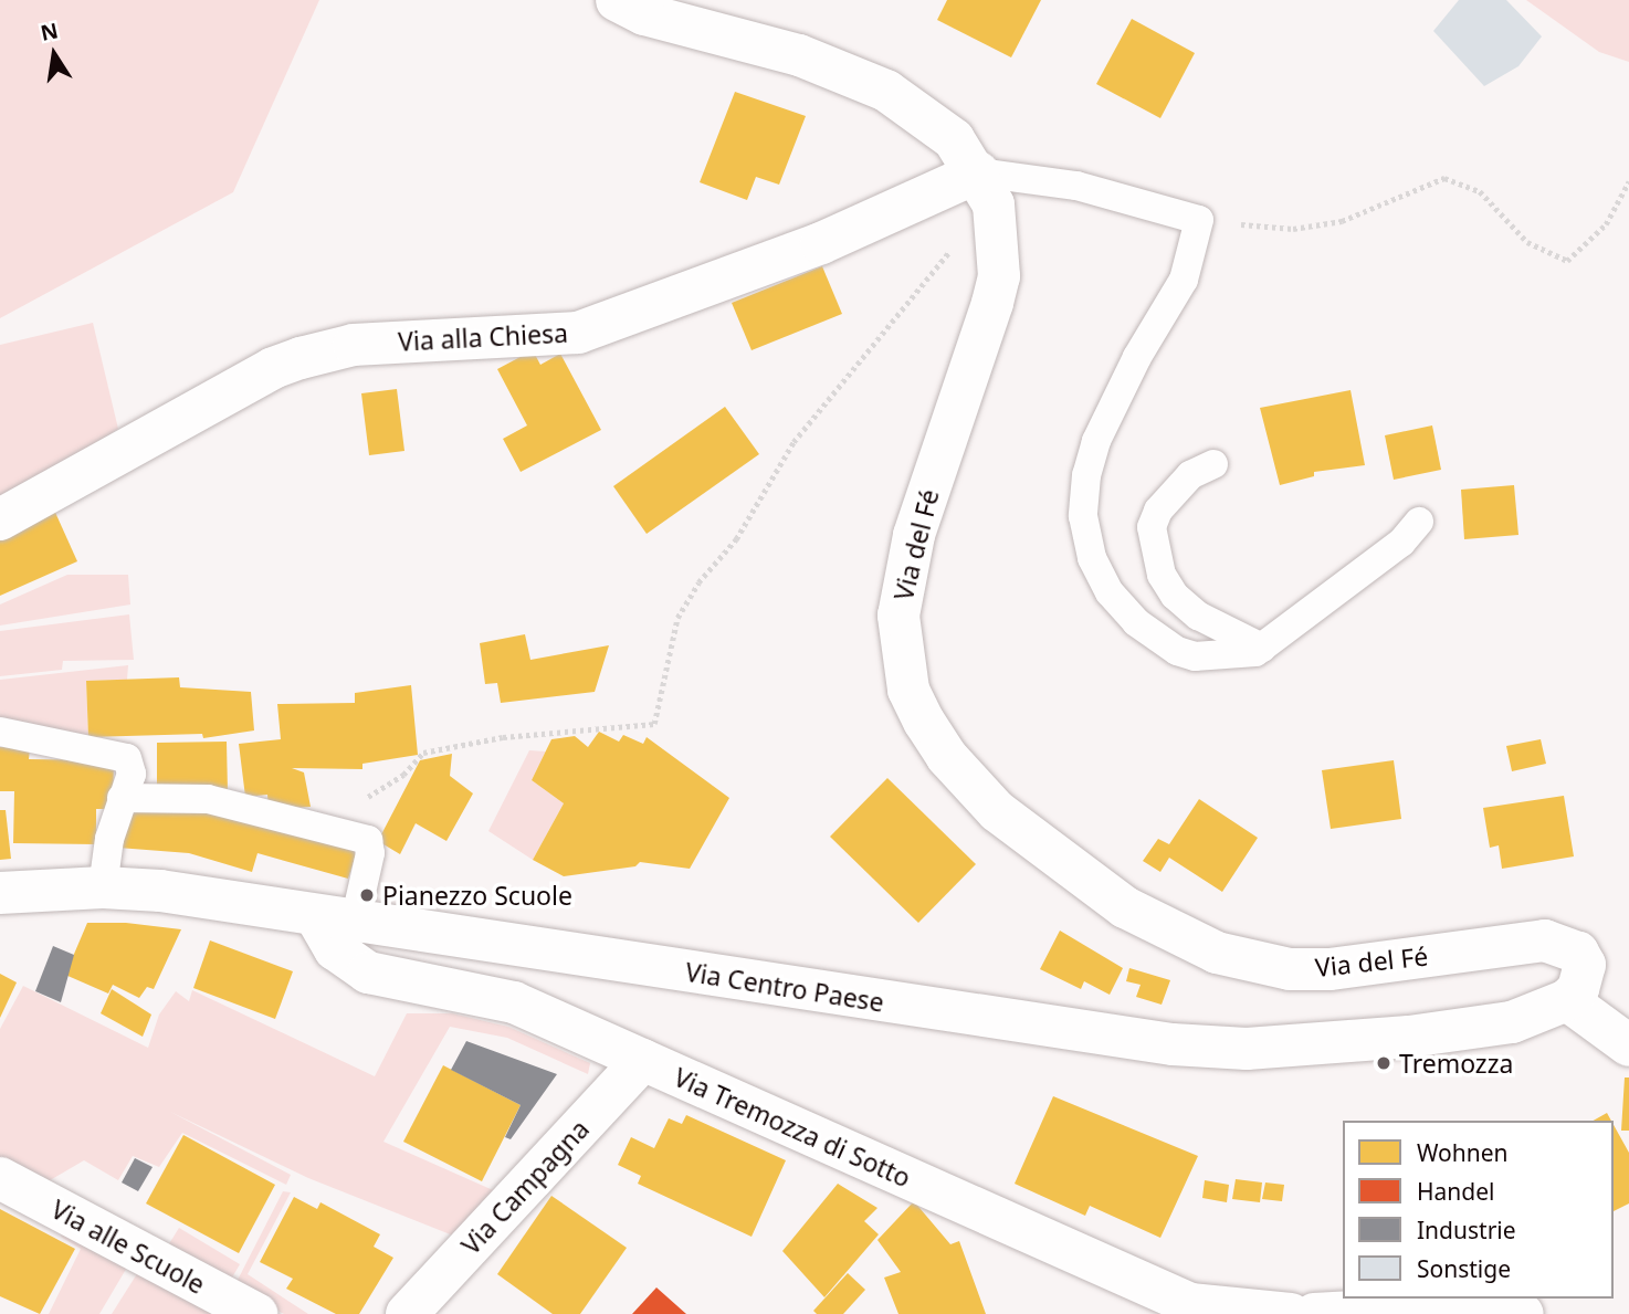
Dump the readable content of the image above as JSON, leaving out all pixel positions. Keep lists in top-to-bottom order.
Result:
{
  "streets": {
    "street": [
      "Via alla Chiesa",
      "Via del Fé",
      "Via Centro Paese",
      "Via Tremozza di Sotto",
      "Via Campagna",
      "Via alle Scuole"
    ]
  },
  "crossings": [
    ["Via alla Chiesa", "Via del Fé"],
    ["Via del Fé", "Via Centro Paese"],
    ["Via Centro Paese", "Via Tremozza di Sotto"],
    ["Via Tremozza di Sotto", "Via Campagna"]
  ],
  "places": ["Pianezzo Scuole", "Tremozza"],
  "legend": [
    "Wohnen",
    "Handel",
    "Industrie",
    "Sonstige"
  ],
  "north": "top"
}
